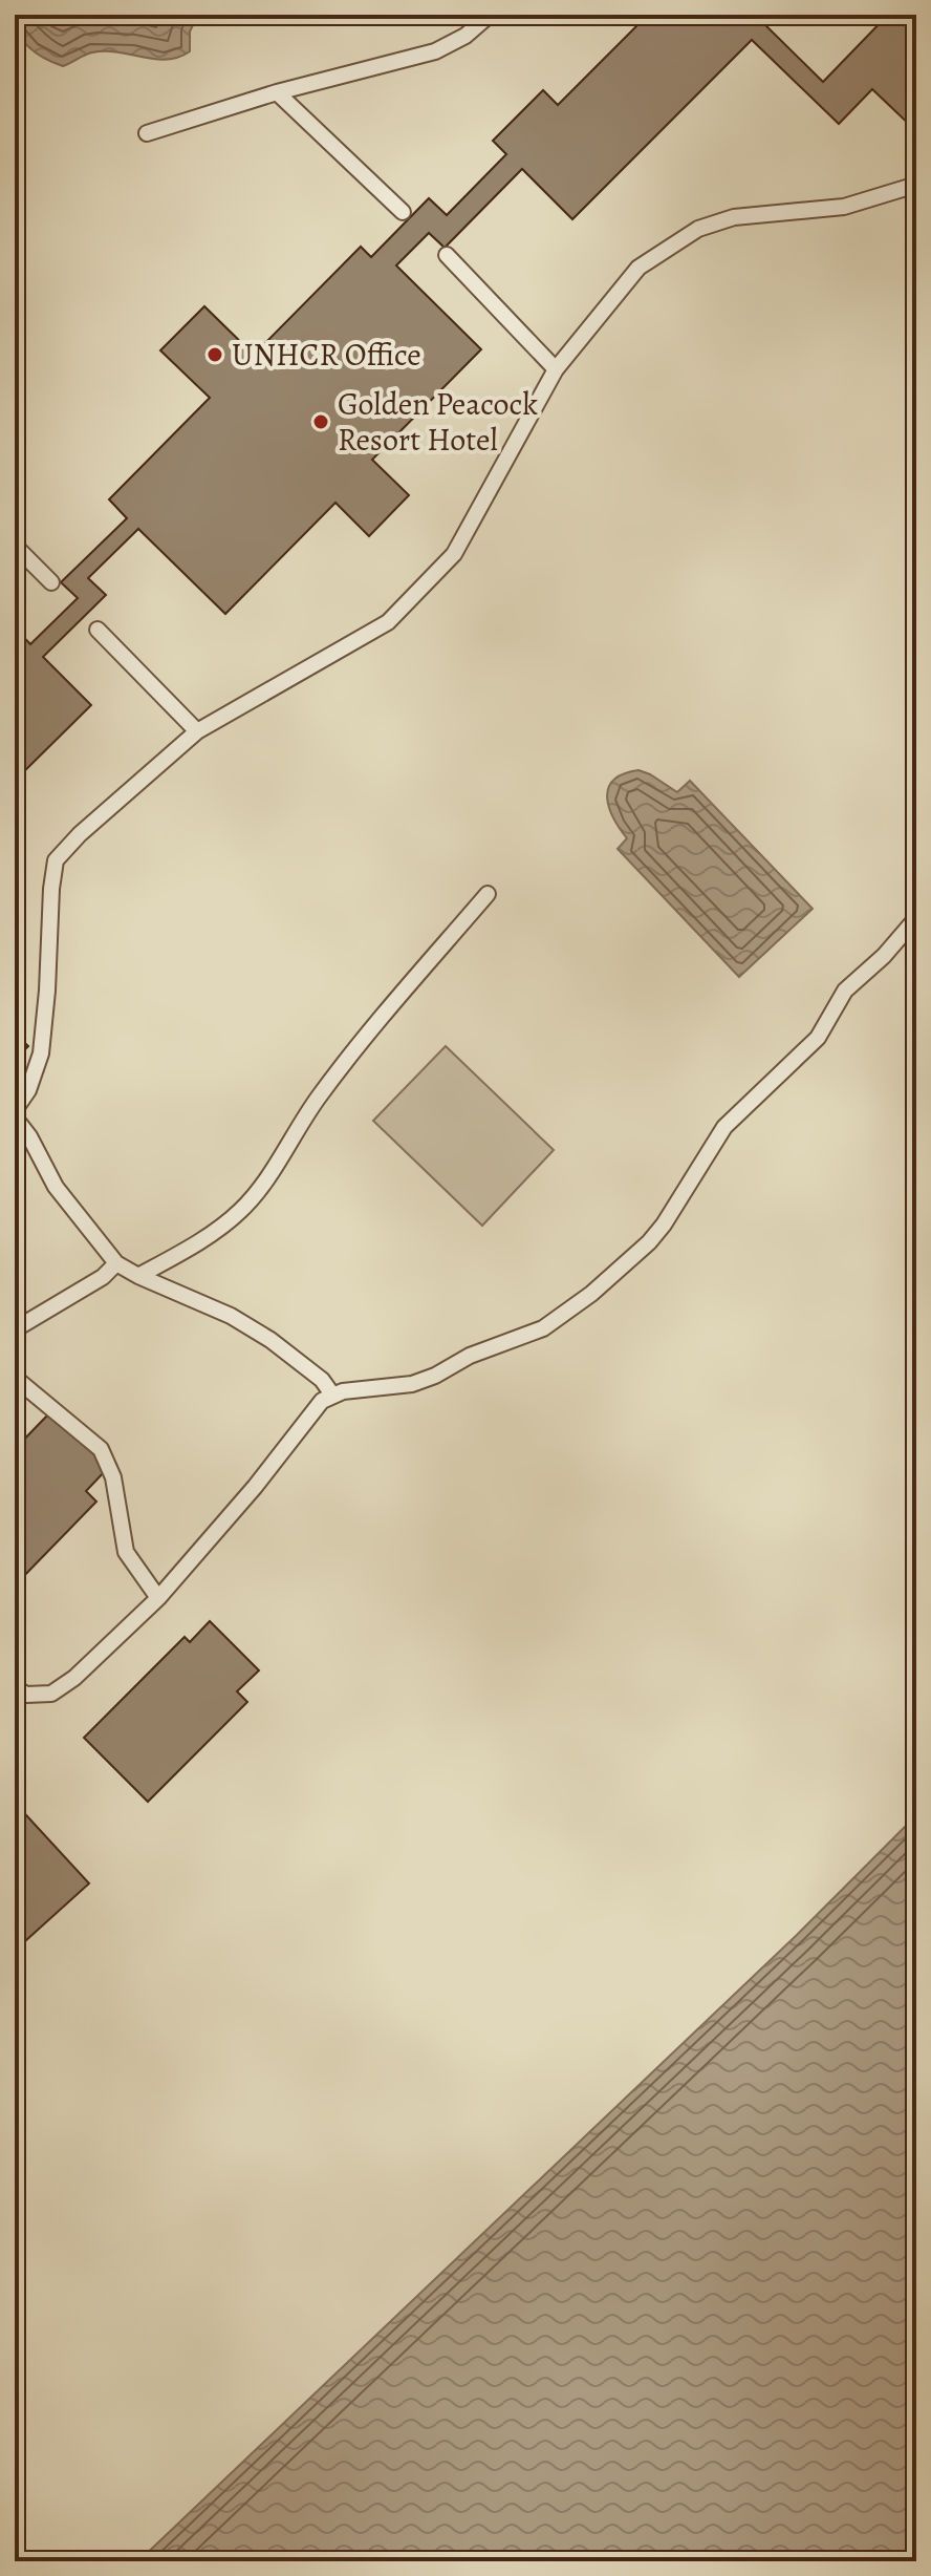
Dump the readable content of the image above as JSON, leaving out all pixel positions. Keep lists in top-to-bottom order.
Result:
{
  "places": ["UNHCR Office", "Golden Peacock Resort Hotel"]
}
